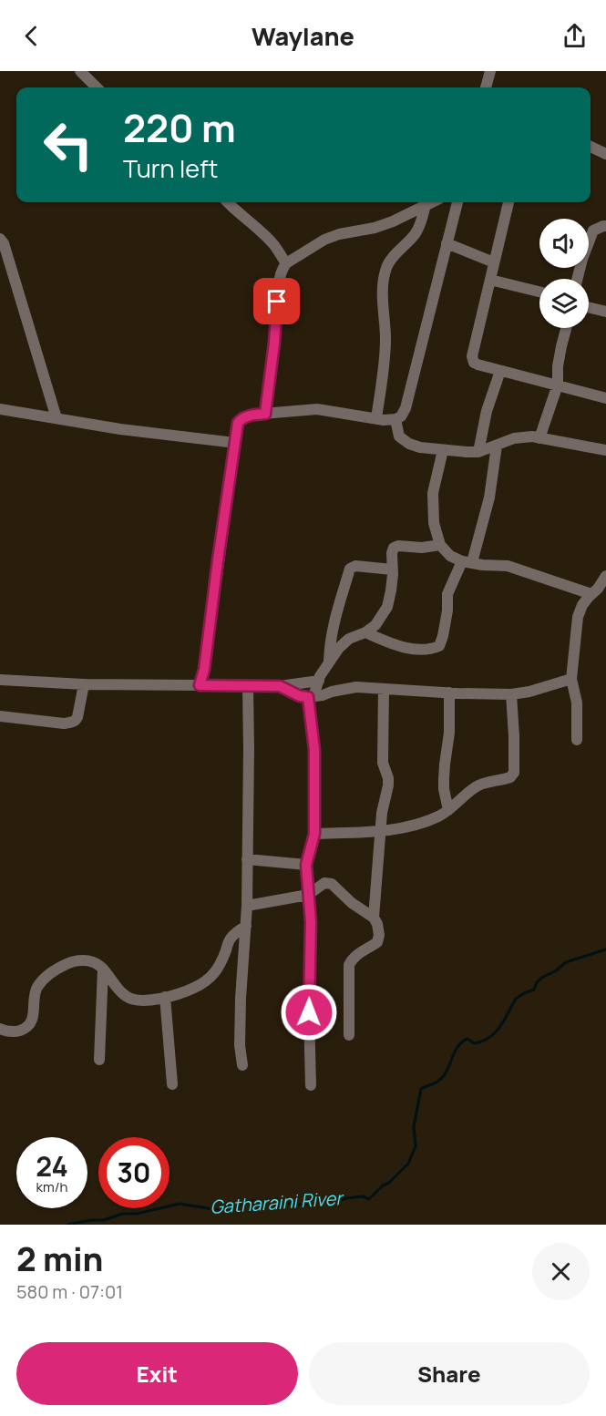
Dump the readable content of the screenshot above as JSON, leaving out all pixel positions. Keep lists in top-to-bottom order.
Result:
{
  "water": ["Gatharaini River"],
  "page": {
    "header": "Waylane",
    "turn": ["220 m", "Turn left"],
    "speed": "24 km/h",
    "limit": "30",
    "heading": ["2 min", "580 m · 07:01"],
    "buttons": ["Exit", "Share"]
  }
}
